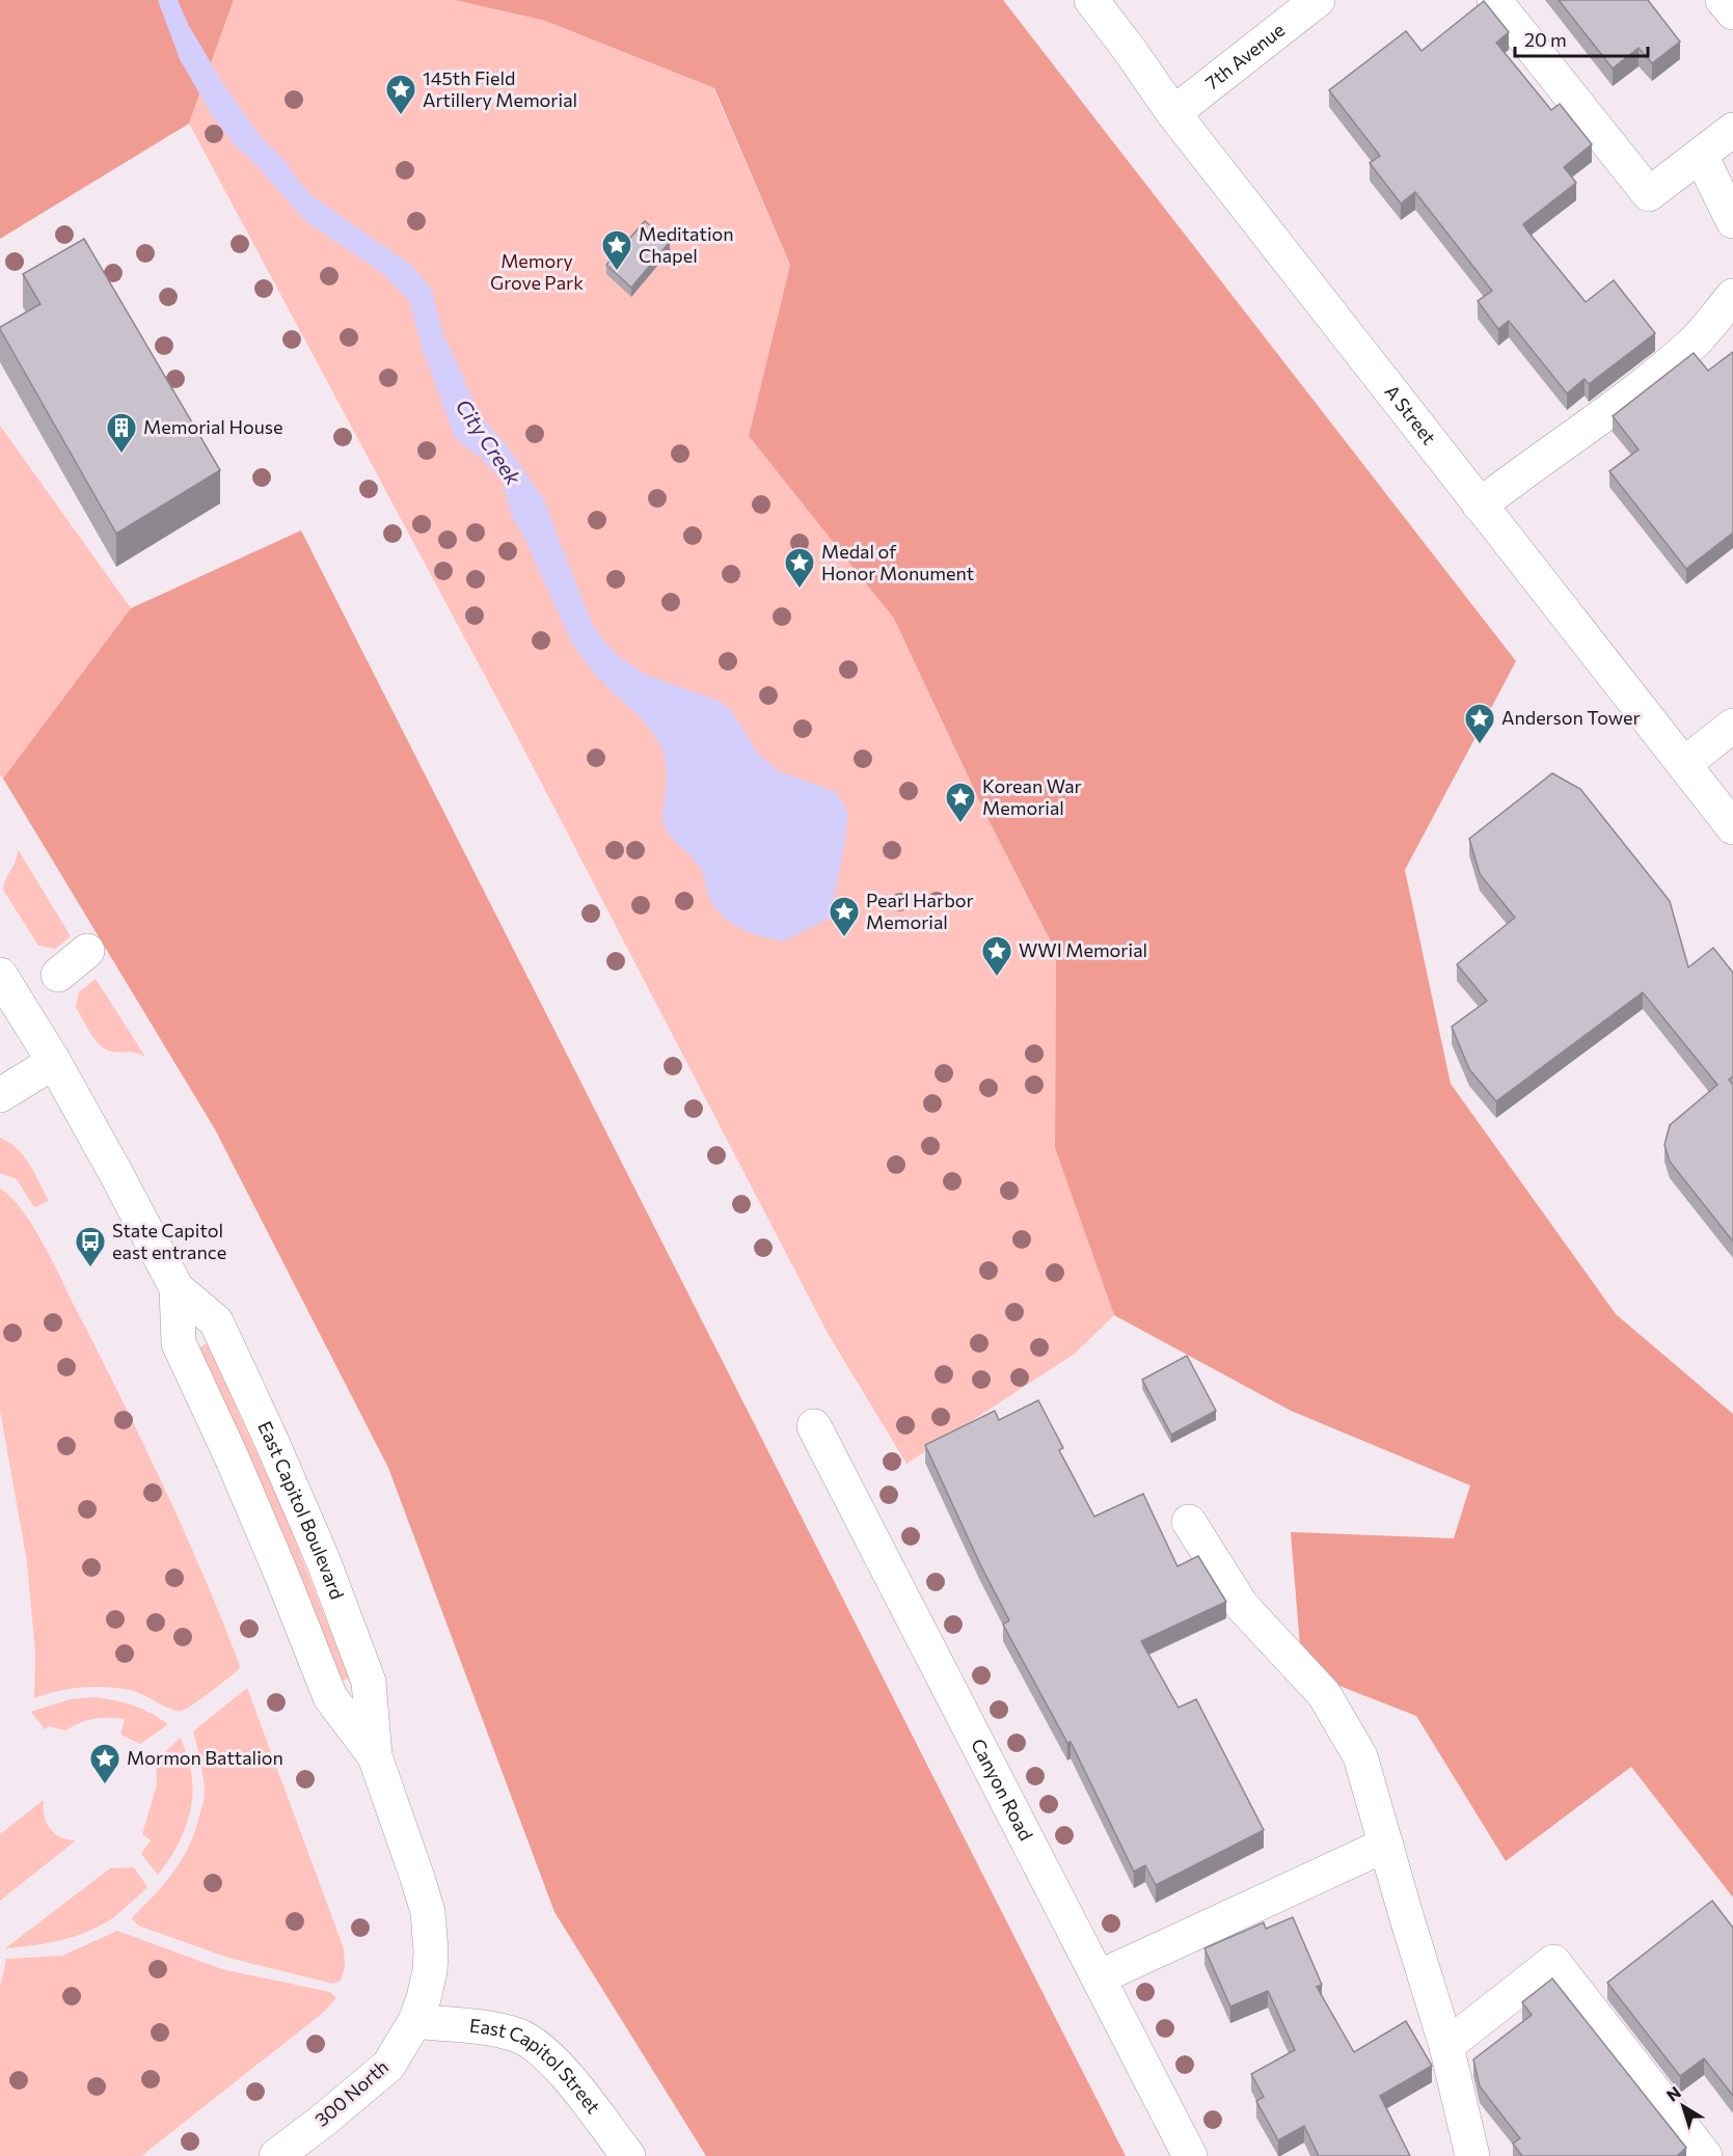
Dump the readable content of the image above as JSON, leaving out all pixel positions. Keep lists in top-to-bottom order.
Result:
{
  "streets": {
    "street": [
      "7th Avenue",
      "A Street",
      "Canyon Road",
      "East Capitol Street",
      "300 North"
    ]
  },
  "crossings": [
    ["7th Avenue", "A Street"],
    ["East Capitol Street", "300 North"]
  ],
  "water": ["City Creek"],
  "parks": ["Memory Grove Park"],
  "places": {
    "place": [
      "145th Field Artillery Memorial",
      "Meditation Chapel",
      "Medal of Honor Monument",
      "Anderson Tower",
      "Korean War Memorial",
      "Pearl Harbor Memorial",
      "WWI Memorial",
      "Mormon Battalion"
    ],
    "building": ["Memorial House"],
    "bus stop": ["State Capitol east entrance"]
  },
  "scale_bar": "20 m",
  "north": "top left"
}
